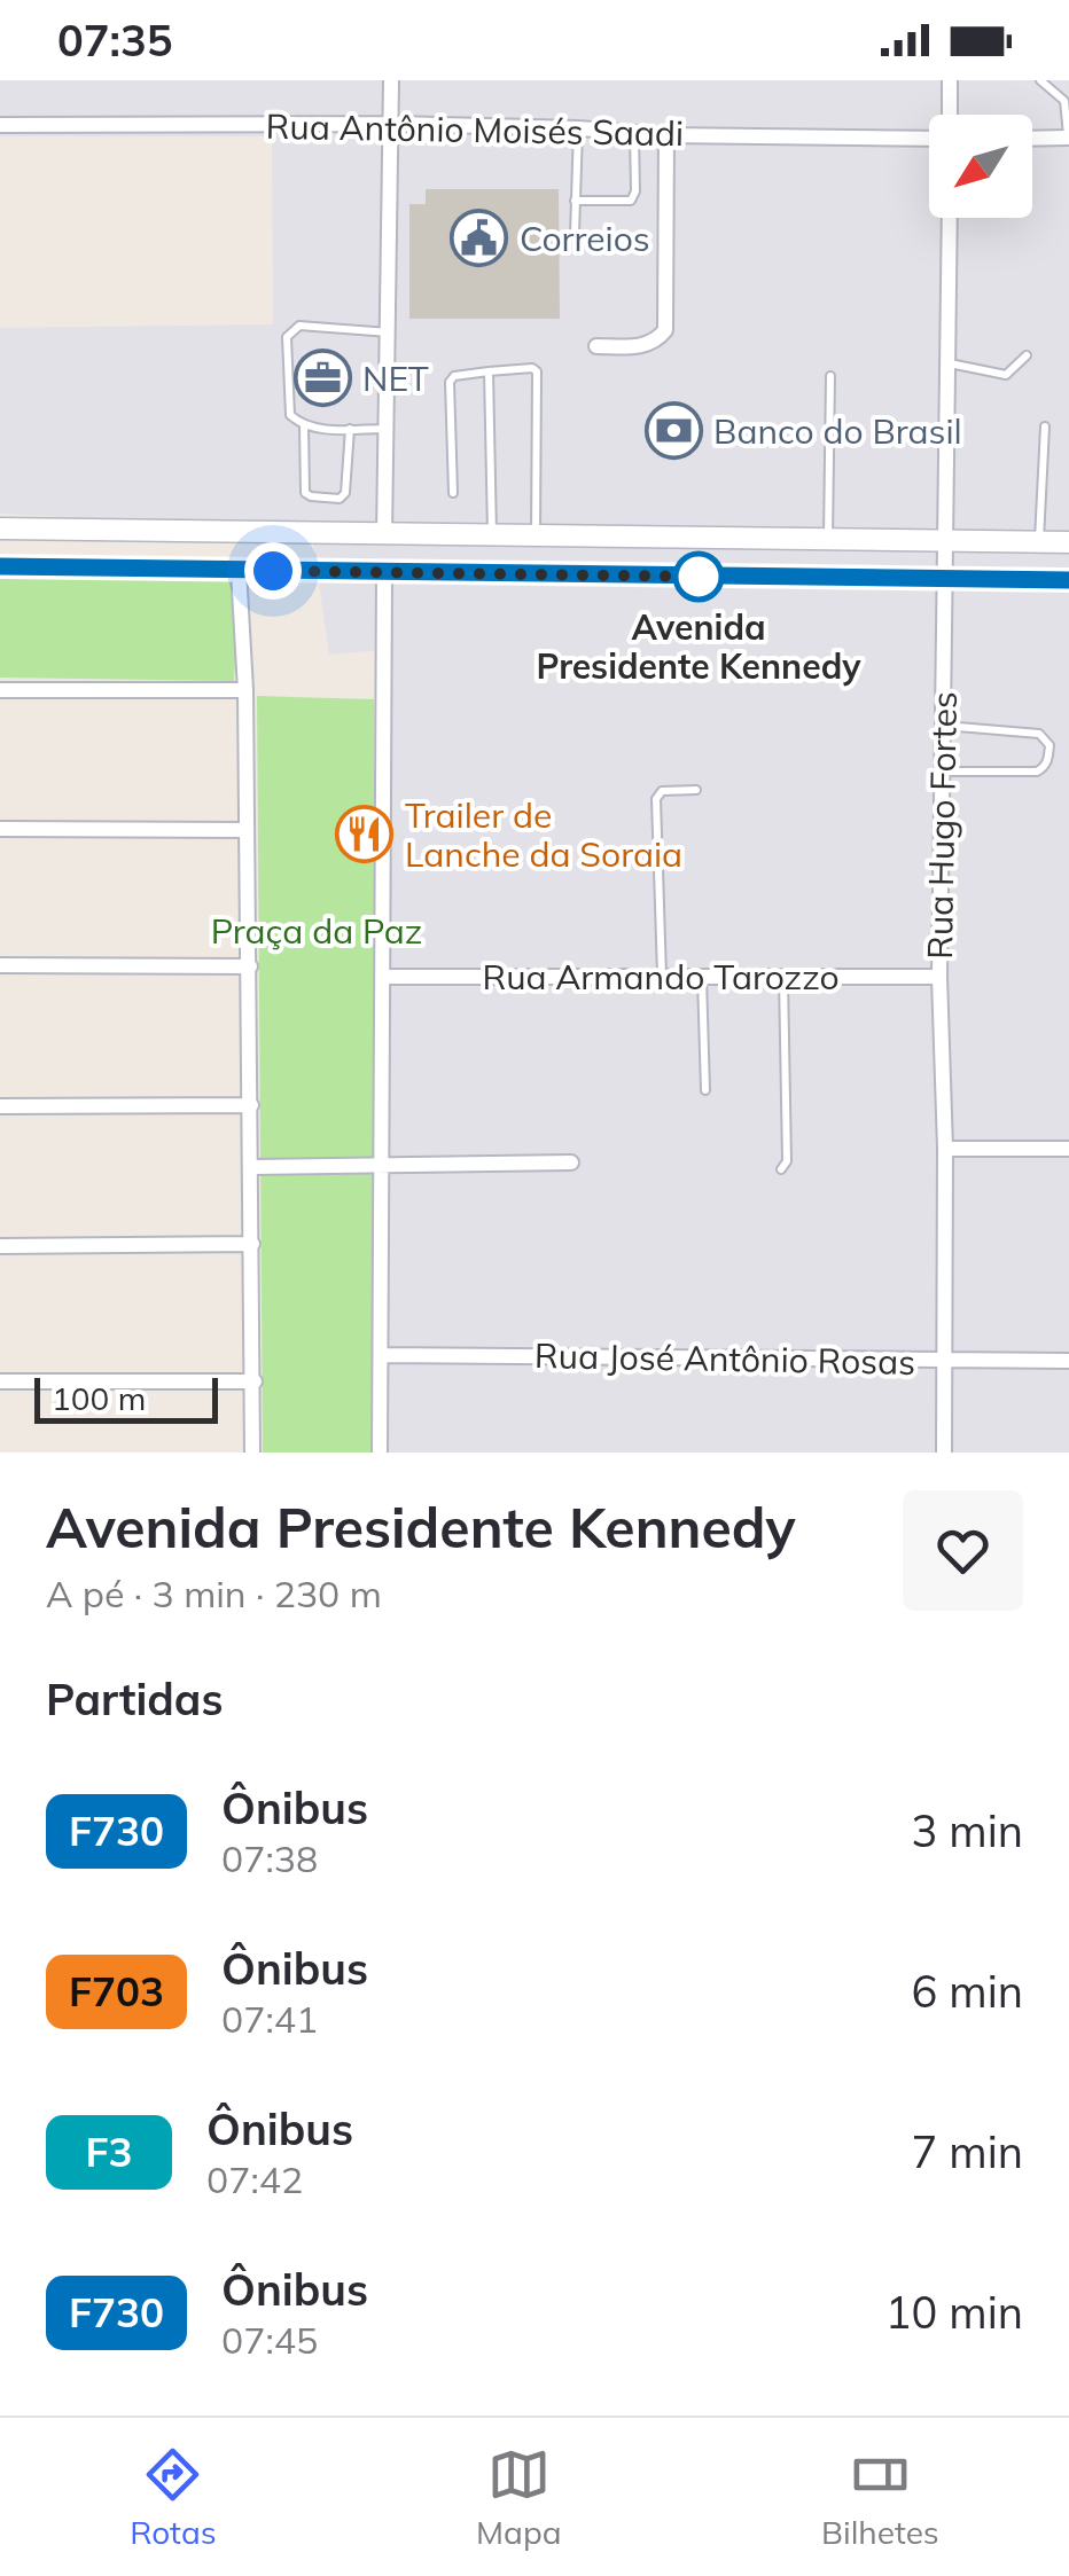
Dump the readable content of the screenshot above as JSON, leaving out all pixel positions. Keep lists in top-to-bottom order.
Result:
{
  "streets": {
    "street": [
      "Rua Antônio Moisés Saadi",
      "Rua Hugo Fortes",
      "Rua Armando Tarozzo",
      "Rua José Antônio Rosas"
    ]
  },
  "crossings": [
    ["Rua Hugo Fortes", "Rua Armando Tarozzo"],
    ["Rua Hugo Fortes", "Rua José Antônio Rosas"]
  ],
  "parks": ["Praça da Paz"],
  "places": {
    "public building": ["Correios"],
    "office": ["NET"],
    "bank": ["Banco do Brasil"],
    "other": ["Avenida Presidente Kennedy"],
    "restaurant": ["Trailer de Lanche da Soraia"]
  },
  "lines": ["bus line F730"],
  "scale_bar": "100 m",
  "north": "bottom left",
  "page": {
    "status": "07:35",
    "scale": "100 m",
    "heading": [
      ["Avenida Presidente Kennedy", "A pé · 3 min · 230 m"],
      "Partidas"
    ],
    "list": [
      {
        "mark": "F730",
        "name": "Ônibus",
        "note": "07:38",
        "value": "3 min"
      },
      {
        "mark": "F703",
        "name": "Ônibus",
        "note": "07:41",
        "value": "6 min"
      },
      {
        "mark": "F3",
        "name": "Ônibus",
        "note": "07:42",
        "value": "7 min"
      },
      {
        "mark": "F730",
        "name": "Ônibus",
        "note": "07:45",
        "value": "10 min"
      }
    ],
    "tabs": ["Rotas", "Mapa", "Bilhetes"]
  }
}
